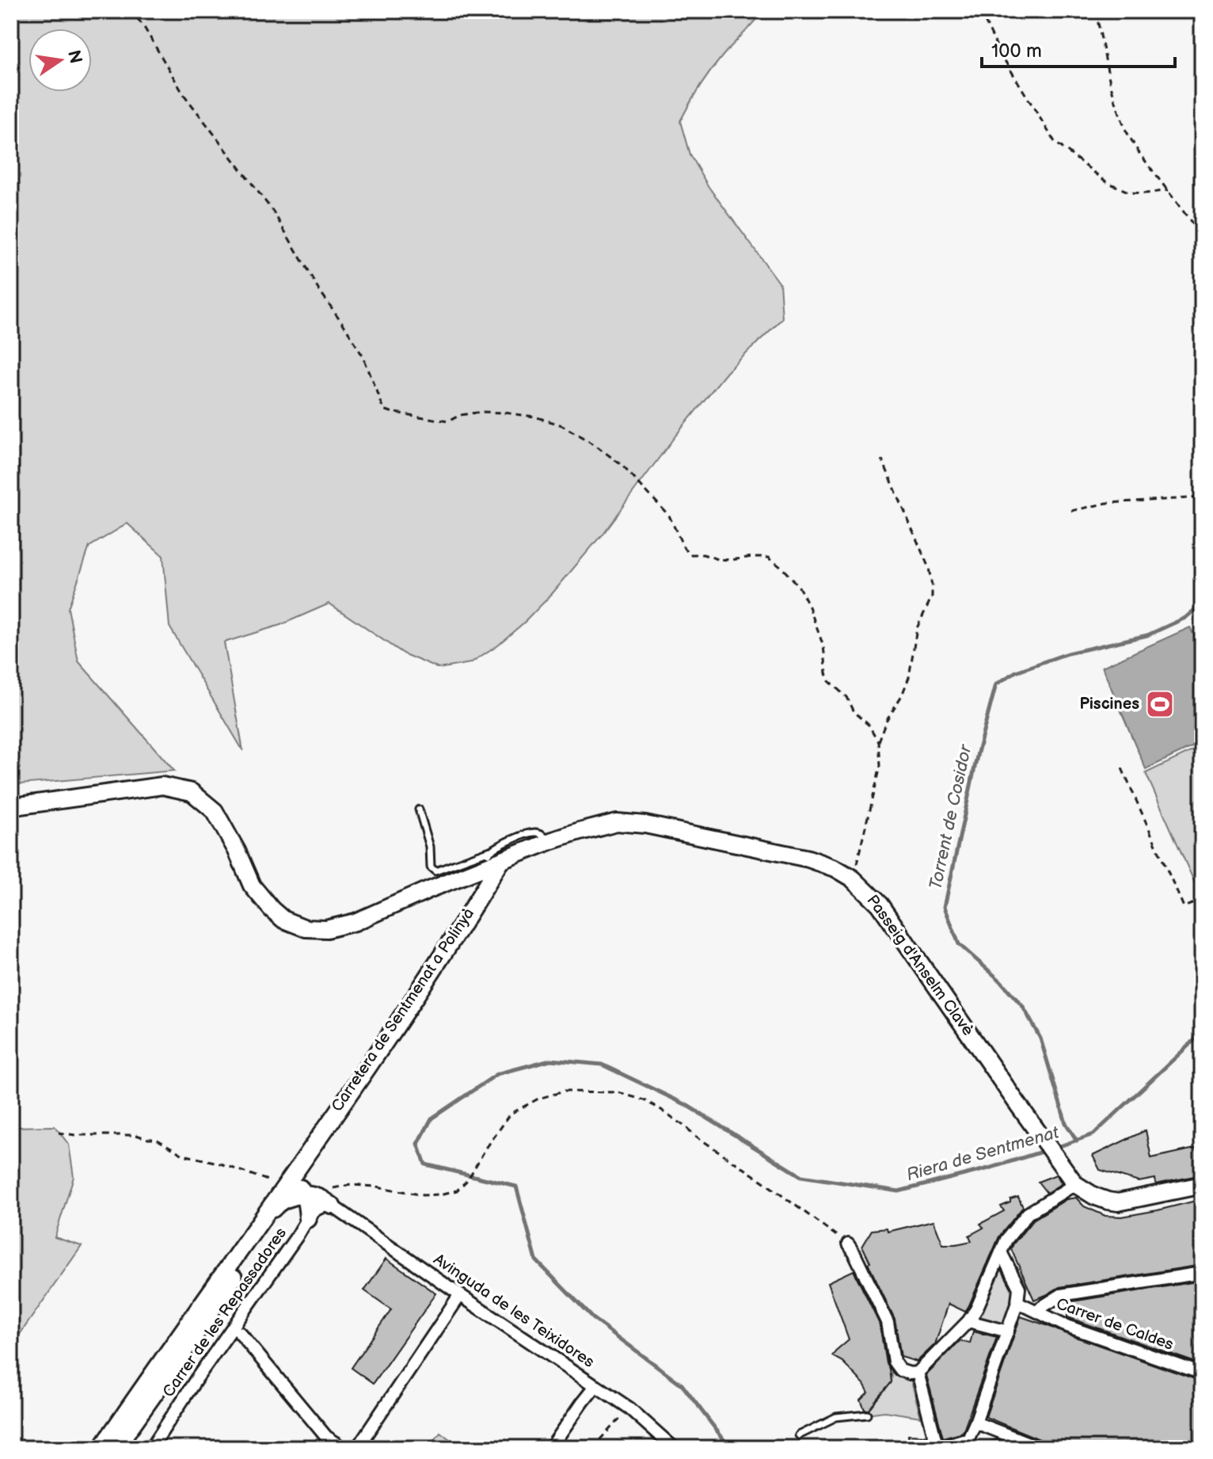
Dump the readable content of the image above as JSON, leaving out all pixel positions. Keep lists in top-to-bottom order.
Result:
{
  "streets": {
    "main road": ["Passeig d'Anselm Clavè", "Carretera de Sentmenat a Polinyà"],
    "street": ["Avinguda de les Teixidores", "Carrer de les Repassadores", "Carrer de Caldes"]
  },
  "crossings": [
    ["Passeig d'Anselm Clavè", "Carretera de Sentmenat a Polinyà"],
    ["Avinguda de les Teixidores", "Carrer de les Repassadores"]
  ],
  "water": ["Torrent de Cosidor", "Riera de Sentmenat"],
  "places": {
    "sports": ["Piscines"]
  },
  "scale_bar": "100 m",
  "north": "right"
}
